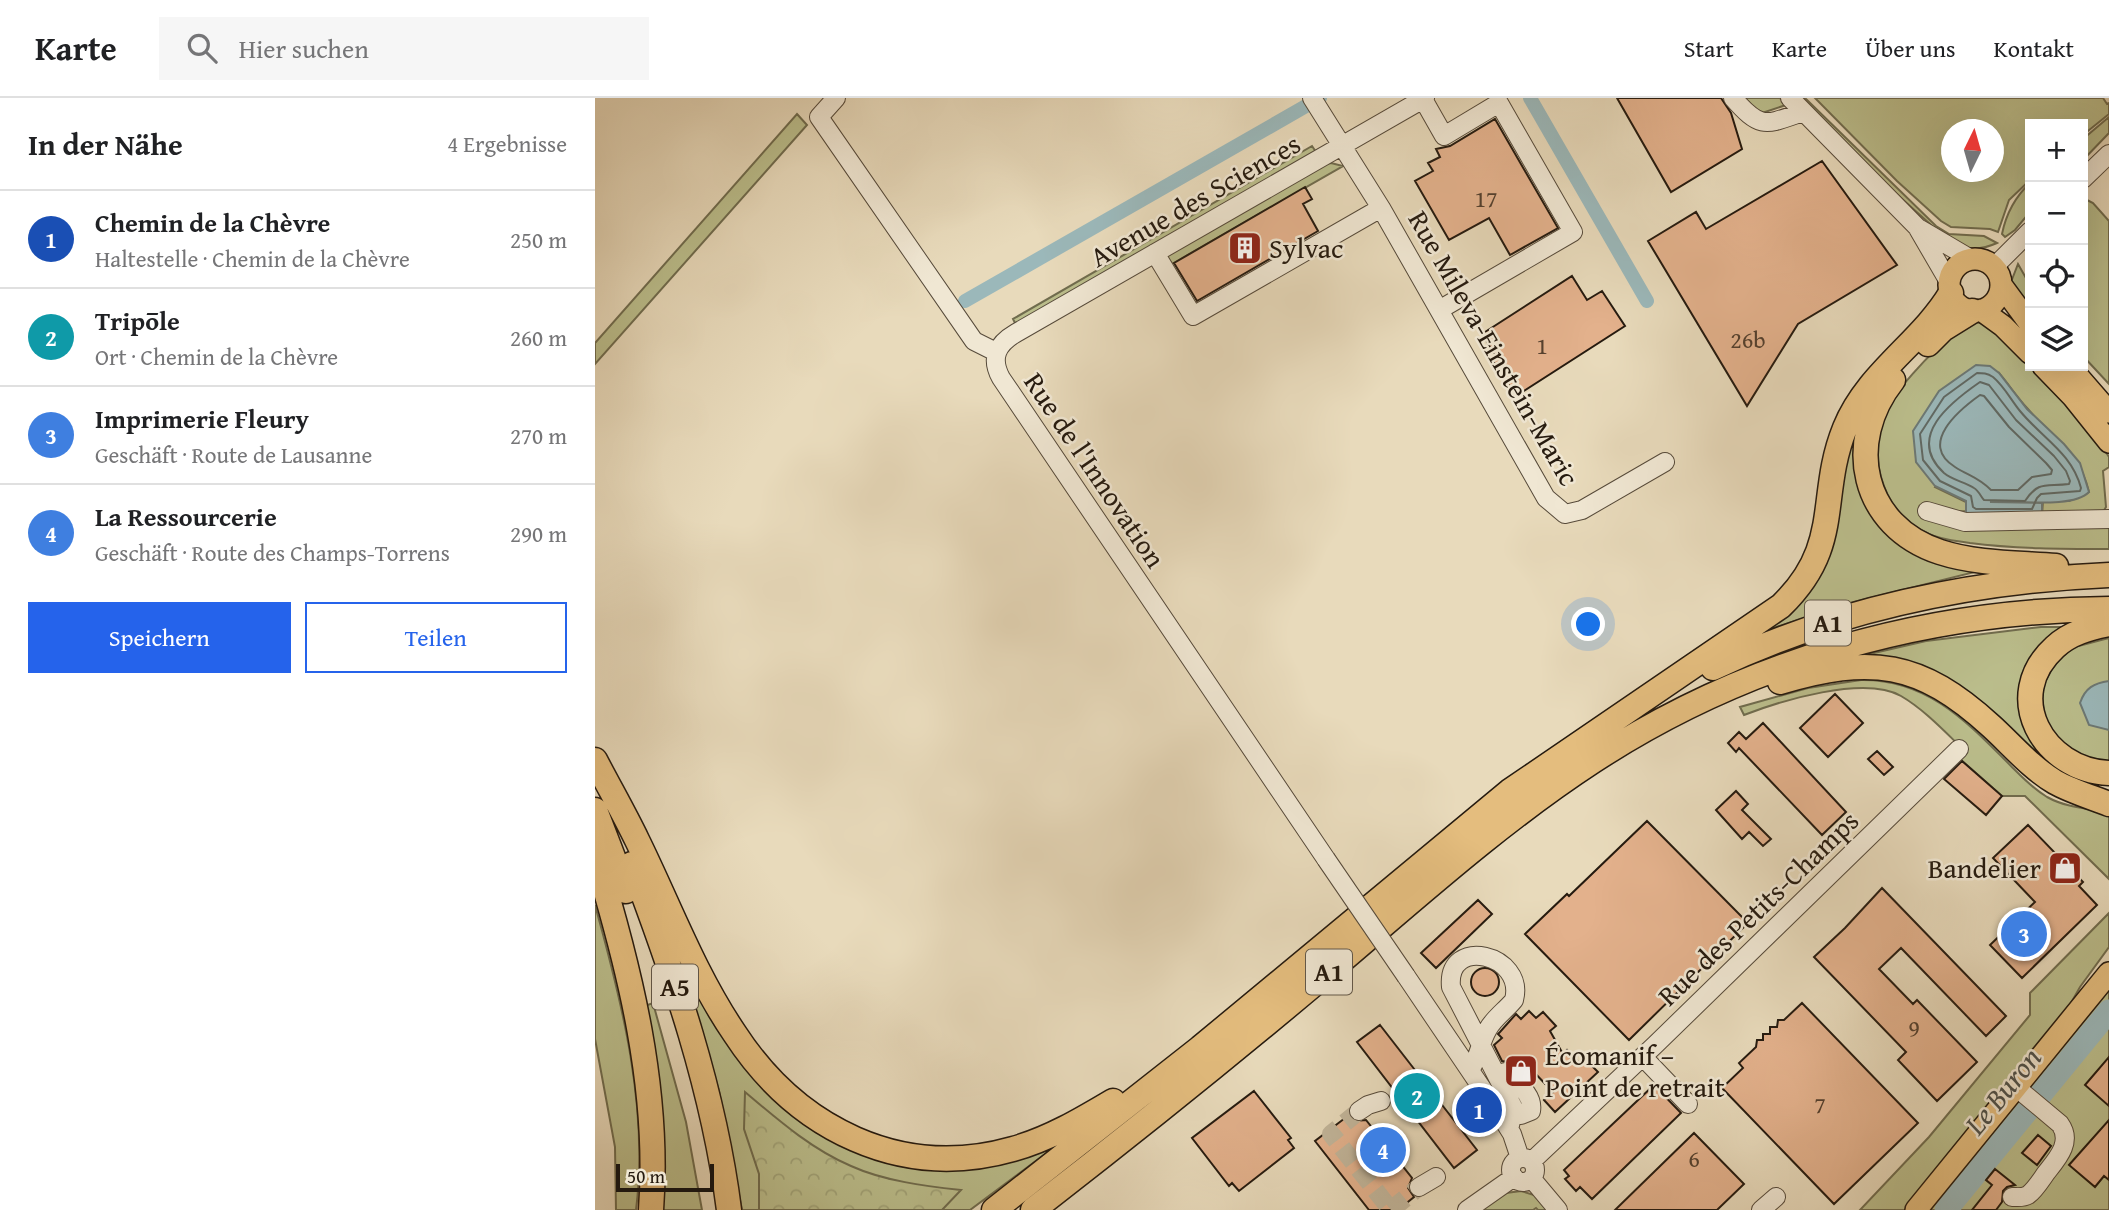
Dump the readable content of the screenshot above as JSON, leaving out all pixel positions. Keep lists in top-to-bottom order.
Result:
{
  "streets": {
    "highway": ["A1", "A5"],
    "street": [
      "Avenue des Sciences",
      "Rue Mileva-Einstein-Maric",
      "Rue de l'Innovation",
      "Rue des Petits-Champs"
    ]
  },
  "crossings": [
    ["Avenue des Sciences", "Rue Mileva-Einstein-Maric"],
    ["Avenue des Sciences", "Rue de l'Innovation"],
    ["Rue de l'Innovation", "Rue des Petits-Champs"]
  ],
  "water": ["Le Buron"],
  "places": {
    "building": ["Sylvac"],
    "shop": ["Bandelier", "Écomanif – Point de retrait"]
  },
  "house_numbers": [
    "17",
    "26b",
    "1",
    "9",
    "7",
    "6"
  ],
  "scale_bar": "50 m",
  "north": "top",
  "page": {
    "header": "Karte",
    "search": "Hier suchen",
    "nav": [
      "Start",
      "Karte",
      "Über uns",
      "Kontakt"
    ],
    "heading": ["In der Nähe", "4 Ergebnisse"],
    "map_buttons": ["+", "−"],
    "list": [
      {
        "mark": "1",
        "name": "Chemin de la Chèvre",
        "note": "Haltestelle · Chemin de la Chèvre",
        "value": "250 m"
      },
      {
        "mark": "2",
        "name": "Tripōle",
        "note": "Ort · Chemin de la Chèvre",
        "value": "260 m"
      },
      {
        "mark": "3",
        "name": "Imprimerie Fleury",
        "note": "Geschäft · Route de Lausanne",
        "value": "270 m"
      },
      {
        "mark": "4",
        "name": "La Ressourcerie",
        "note": "Geschäft · Route des Champs-Torrens",
        "value": "290 m"
      }
    ],
    "buttons": ["Speichern", "Teilen"],
    "pins": [
      "3",
      "2",
      "1",
      "4"
    ],
    "scale": "50 m"
  }
}
